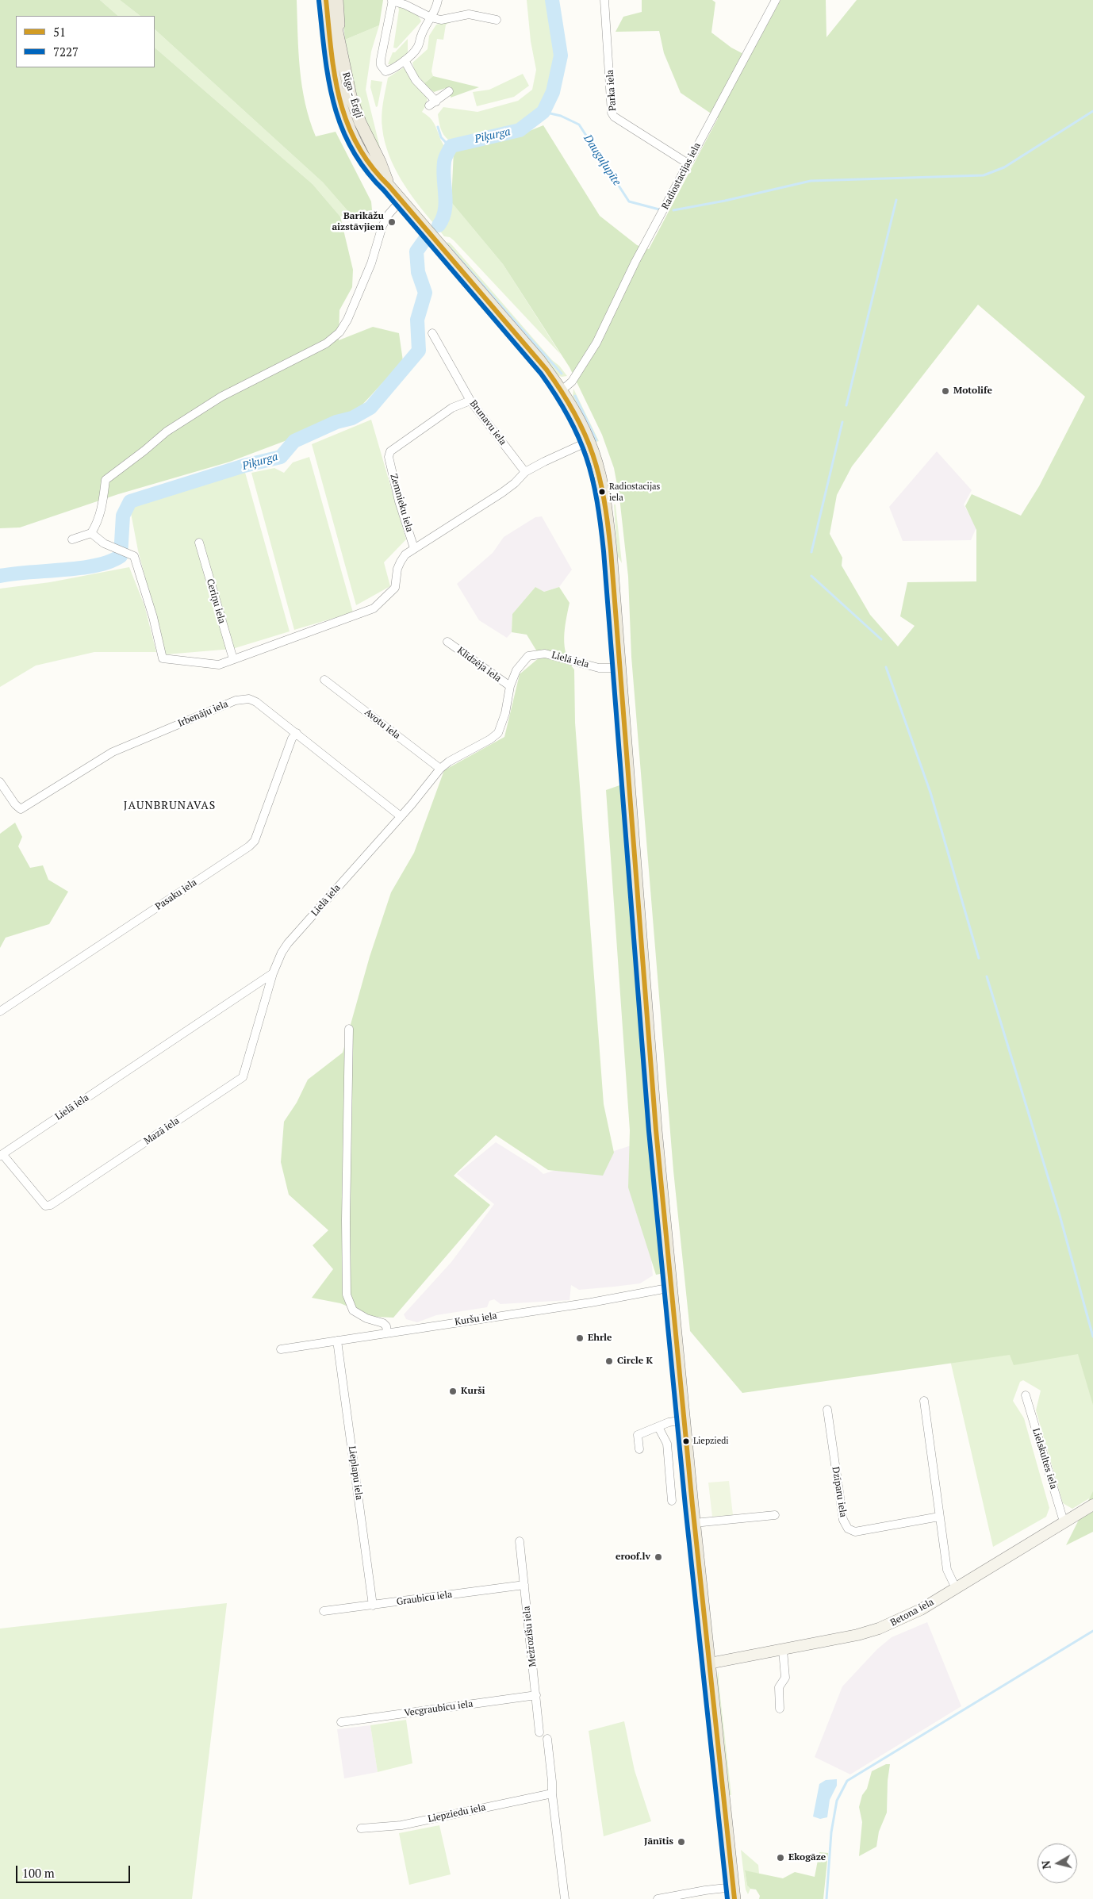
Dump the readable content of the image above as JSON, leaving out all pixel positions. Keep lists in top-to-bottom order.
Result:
{
  "streets": {
    "main road": ["Rīga - Ērgļi", "Betona iela"],
    "street": [
      "Parka iela",
      "Radiostacijas iela",
      "Brunavu iela",
      "Zemnieku iela",
      "Ceriņu iela",
      "Lielā iela",
      "Klīdzēja iela",
      "Irbenāju iela",
      "Avotu iela",
      "Pasaku iela",
      "Mazā iela",
      "Kuršu iela",
      "Lielskultes iela",
      "Lieplapu iela",
      "Dzīparu iela",
      "Graubicu iela",
      "Mežrozīšu iela",
      "Vecgraubicu iela",
      "Liepziedu iela"
    ]
  },
  "crossings": [
    ["Parka iela", "Radiostacijas iela"],
    ["Rīga - Ērgļi", "Radiostacijas iela"],
    ["Rīga - Ērgļi", "Lielā iela"],
    ["Rīga - Ērgļi", "Kuršu iela"],
    ["Rīga - Ērgļi", "Betona iela"],
    ["Brunavu iela", "Zemnieku iela"],
    ["Lielā iela", "Klīdzēja iela"],
    ["Lielā iela", "Irbenāju iela"],
    ["Lielā iela", "Avotu iela"],
    ["Lielā iela", "Mazā iela"],
    ["Irbenāju iela", "Pasaku iela"],
    ["Kuršu iela", "Lieplapu iela"],
    ["Lielskultes iela", "Betona iela"],
    ["Lieplapu iela", "Graubicu iela"],
    ["Graubicu iela", "Mežrozīšu iela"],
    ["Mežrozīšu iela", "Vecgraubicu iela"]
  ],
  "districts": ["JAUNBRUNAVAS"],
  "water": ["Piķurga", "Dauguļupīte"],
  "places": [
    "Barikāžu aizstāvjiem",
    "Motolife",
    "Radiostacijas iela",
    "Ehrle",
    "Circle K",
    "Kurši",
    "Liepziedi",
    "eroof.lv",
    "Jānītis",
    "Ekogāze"
  ],
  "lines": ["transit line 51", "transit line 7227"],
  "legend": ["51", "7227"],
  "scale_bar": "100 m",
  "north": "left"
}
